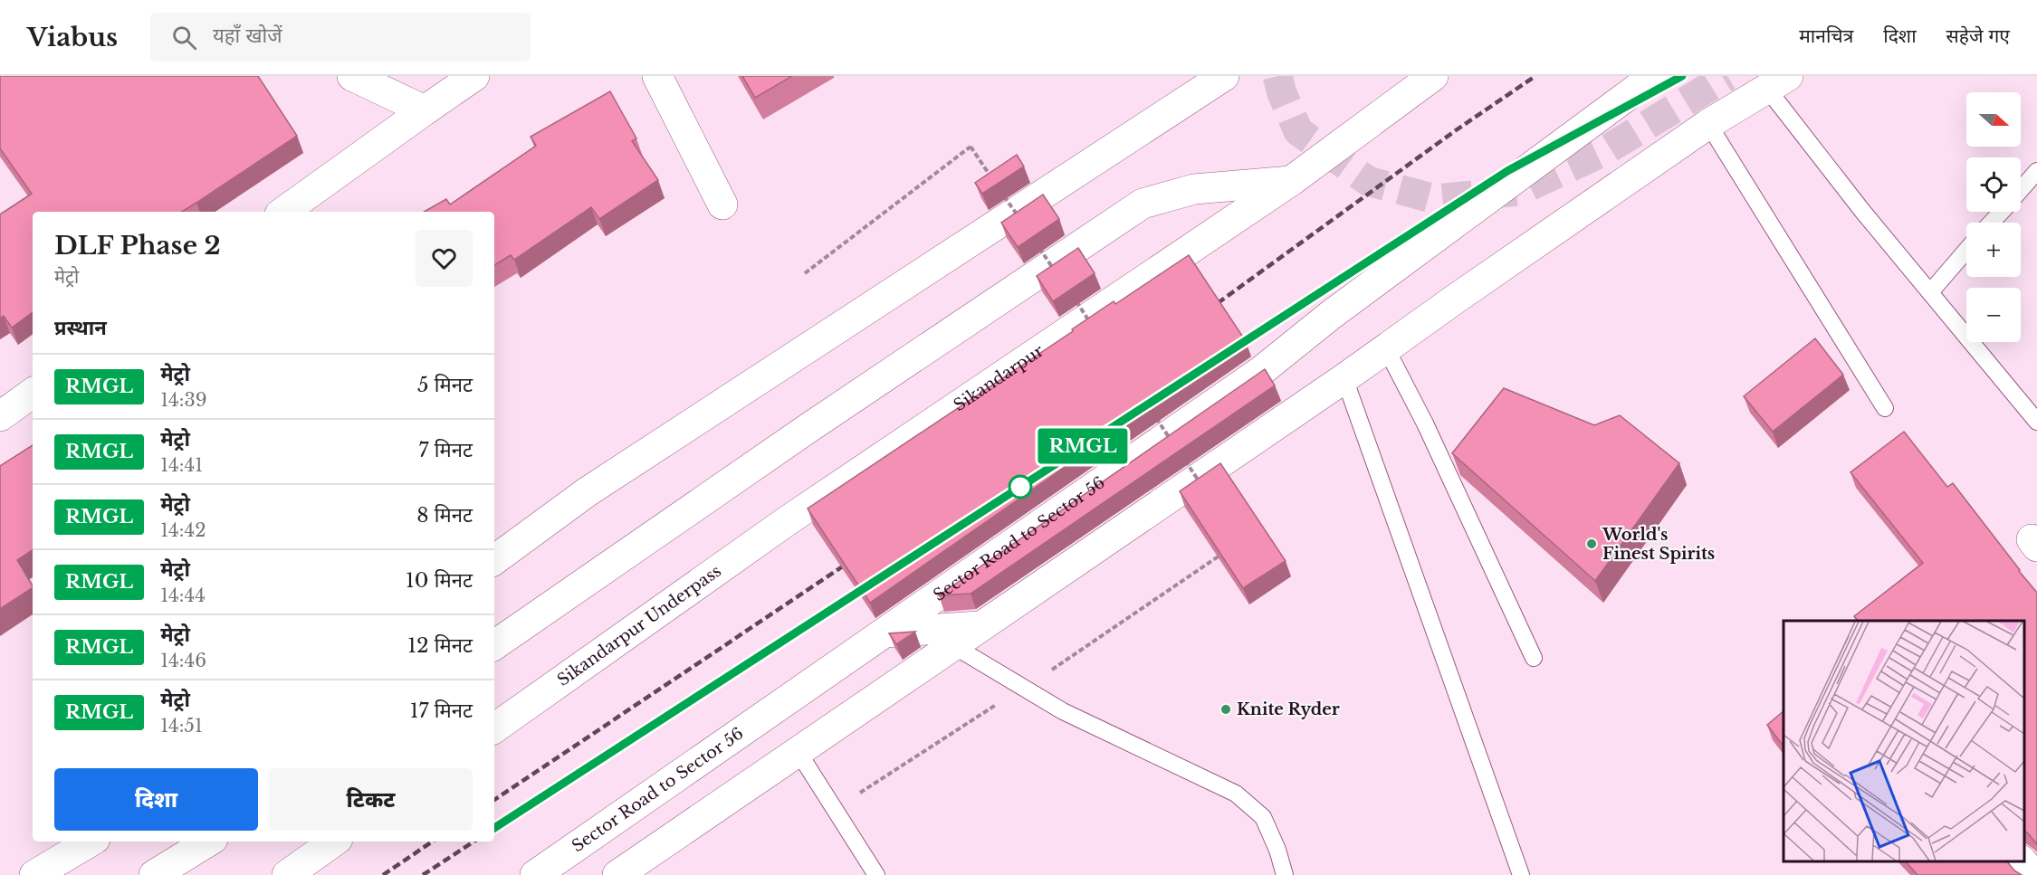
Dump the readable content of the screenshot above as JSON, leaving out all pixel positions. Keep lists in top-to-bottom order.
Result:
{
  "streets": {
    "main road": ["Sikandarpur", "Sector Road to Sector 56", "Sikandarpur Underpass"]
  },
  "crossings": [
    ["Sikandarpur", "Sikandarpur Underpass"]
  ],
  "places": ["World's Finest Spirits", "Knite Ryder"],
  "lines": ["metro line RMGL"],
  "north": "right",
  "page": {
    "header": "Viabus",
    "search": "यहाँ खोजें",
    "nav": ["मानचित्र", "दिशा", "सहेजे गए"],
    "on_map": "RMGL",
    "map_buttons": ["+", "−"],
    "heading": [
      ["DLF Phase 2", "मेट्रो"],
      "प्रस्थान"
    ],
    "list": [
      {
        "mark": "RMGL",
        "name": "मेट्रो",
        "note": "14:39",
        "value": "5 मिनट"
      },
      {
        "mark": "RMGL",
        "name": "मेट्रो",
        "note": "14:41",
        "value": "7 मिनट"
      },
      {
        "mark": "RMGL",
        "name": "मेट्रो",
        "note": "14:42",
        "value": "8 मिनट"
      },
      {
        "mark": "RMGL",
        "name": "मेट्रो",
        "note": "14:44",
        "value": "10 मिनट"
      },
      {
        "mark": "RMGL",
        "name": "मेट्रो",
        "note": "14:46",
        "value": "12 मिनट"
      },
      {
        "mark": "RMGL",
        "name": "मेट्रो",
        "note": "14:51",
        "value": "17 मिनट"
      }
    ],
    "buttons": ["दिशा", "टिकट"]
  }
}
